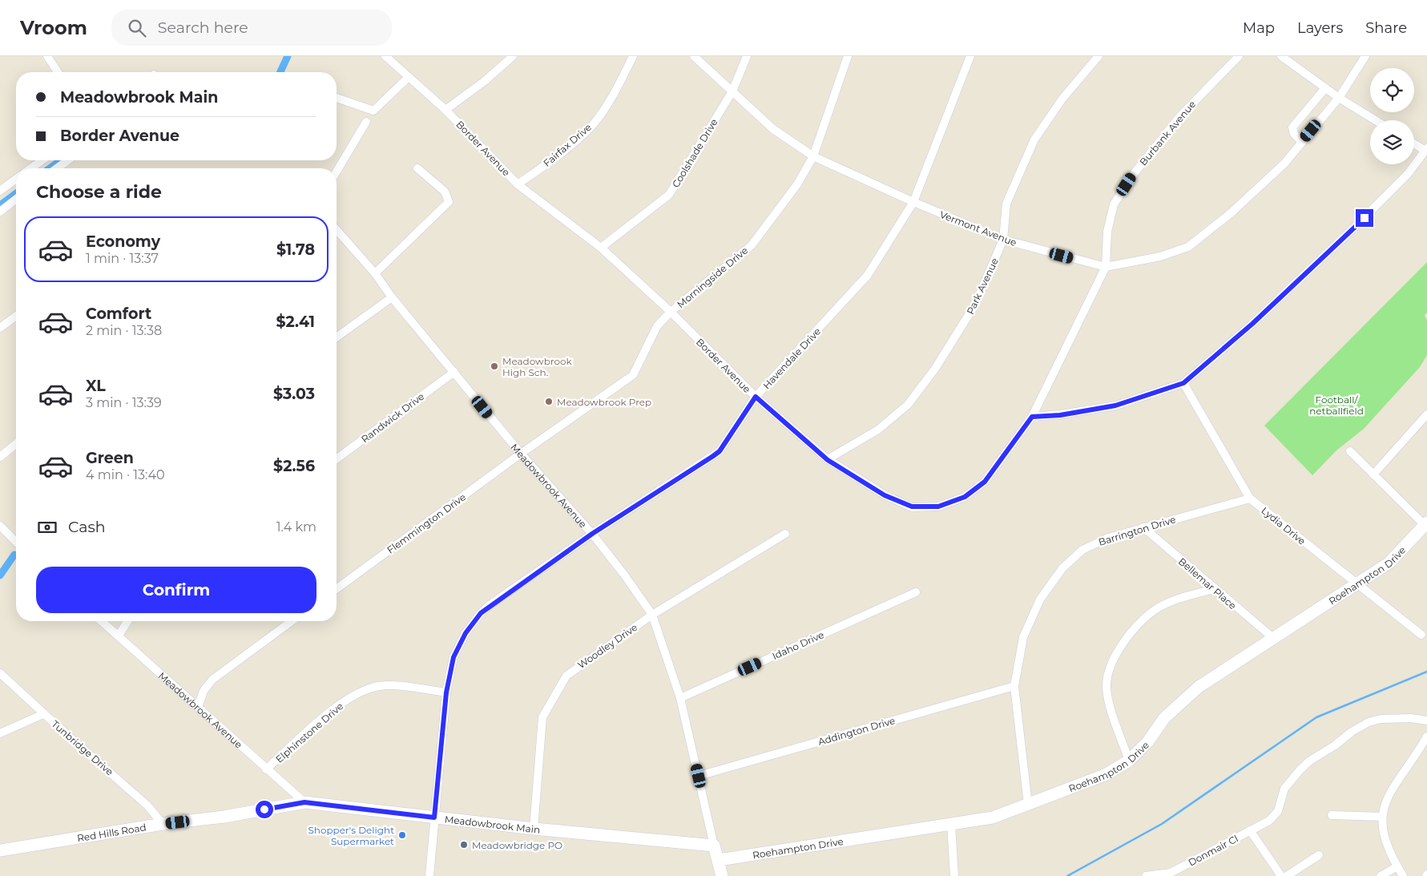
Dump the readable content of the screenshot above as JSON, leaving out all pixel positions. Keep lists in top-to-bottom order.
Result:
{
  "streets": {
    "street": [
      "Burbank Avenue",
      "Fairfax Drive",
      "Border Avenue",
      "Coolshade Drive",
      "Vermont Avenue",
      "Morningside Drive",
      "Park Avenue",
      "Havendale Drive",
      "Randwick Drive",
      "Meadowbrook Avenue",
      "Flemmington Drive",
      "Lydia Drive",
      "Barrington Drive",
      "Roehampton Drive",
      "Bellemar Place",
      "Idaho Drive",
      "Woodley Drive",
      "Addington Drive",
      "Elphinstone Drive",
      "Tunbridge Drive",
      "Meadowbrook Main",
      "Red Hills Road",
      "Donmair Cl"
    ]
  },
  "crossings": [
    ["Burbank Avenue", "Border Avenue"],
    ["Burbank Avenue", "Vermont Avenue"],
    ["Fairfax Drive", "Border Avenue"],
    ["Border Avenue", "Coolshade Drive"],
    ["Border Avenue", "Vermont Avenue"],
    ["Border Avenue", "Morningside Drive"],
    ["Border Avenue", "Park Avenue"],
    ["Border Avenue", "Havendale Drive"],
    ["Coolshade Drive", "Vermont Avenue"],
    ["Vermont Avenue", "Morningside Drive"],
    ["Vermont Avenue", "Park Avenue"],
    ["Vermont Avenue", "Havendale Drive"],
    ["Morningside Drive", "Meadowbrook Avenue"],
    ["Morningside Drive", "Flemmington Drive"],
    ["Havendale Drive", "Meadowbrook Avenue"],
    ["Havendale Drive", "Elphinstone Drive"],
    ["Havendale Drive", "Meadowbrook Main"],
    ["Randwick Drive", "Meadowbrook Avenue"],
    ["Meadowbrook Avenue", "Flemmington Drive"],
    ["Meadowbrook Avenue", "Roehampton Drive"],
    ["Meadowbrook Avenue", "Idaho Drive"],
    ["Meadowbrook Avenue", "Woodley Drive"],
    ["Meadowbrook Avenue", "Addington Drive"],
    ["Meadowbrook Avenue", "Elphinstone Drive"],
    ["Meadowbrook Avenue", "Meadowbrook Main"],
    ["Lydia Drive", "Barrington Drive"],
    ["Lydia Drive", "Roehampton Drive"],
    ["Barrington Drive", "Roehampton Drive"],
    ["Barrington Drive", "Bellemar Place"],
    ["Barrington Drive", "Addington Drive"],
    ["Roehampton Drive", "Bellemar Place"],
    ["Woodley Drive", "Meadowbrook Main"],
    ["Tunbridge Drive", "Red Hills Road"],
    ["Meadowbrook Main", "Red Hills Road"]
  ],
  "parks": ["Football/ netballfield"],
  "places": [
    "Meadowbrook High Sch.",
    "Meadowbrook Prep",
    "Shopper's Delight Supermarket",
    "Meadowbridge PO"
  ],
  "page": {
    "header": "Vroom",
    "search": "Search here",
    "nav": ["Map", "Layers", "Share"],
    "banner": ["Meadowbrook Main", "Border Avenue"],
    "heading": "Choose a ride",
    "list": [
      {
        "name": "Economy",
        "note": "1 min · 13:37",
        "value": "$1.78"
      },
      {
        "name": "Comfort",
        "note": "2 min · 13:38",
        "value": "$2.41"
      },
      {
        "name": "XL",
        "note": "3 min · 13:39",
        "value": "$3.03"
      },
      {
        "name": "Green",
        "note": "4 min · 13:40",
        "value": "$2.56"
      }
    ],
    "pay": ["Cash", "1.4 km"],
    "buttons": "Confirm"
  }
}
